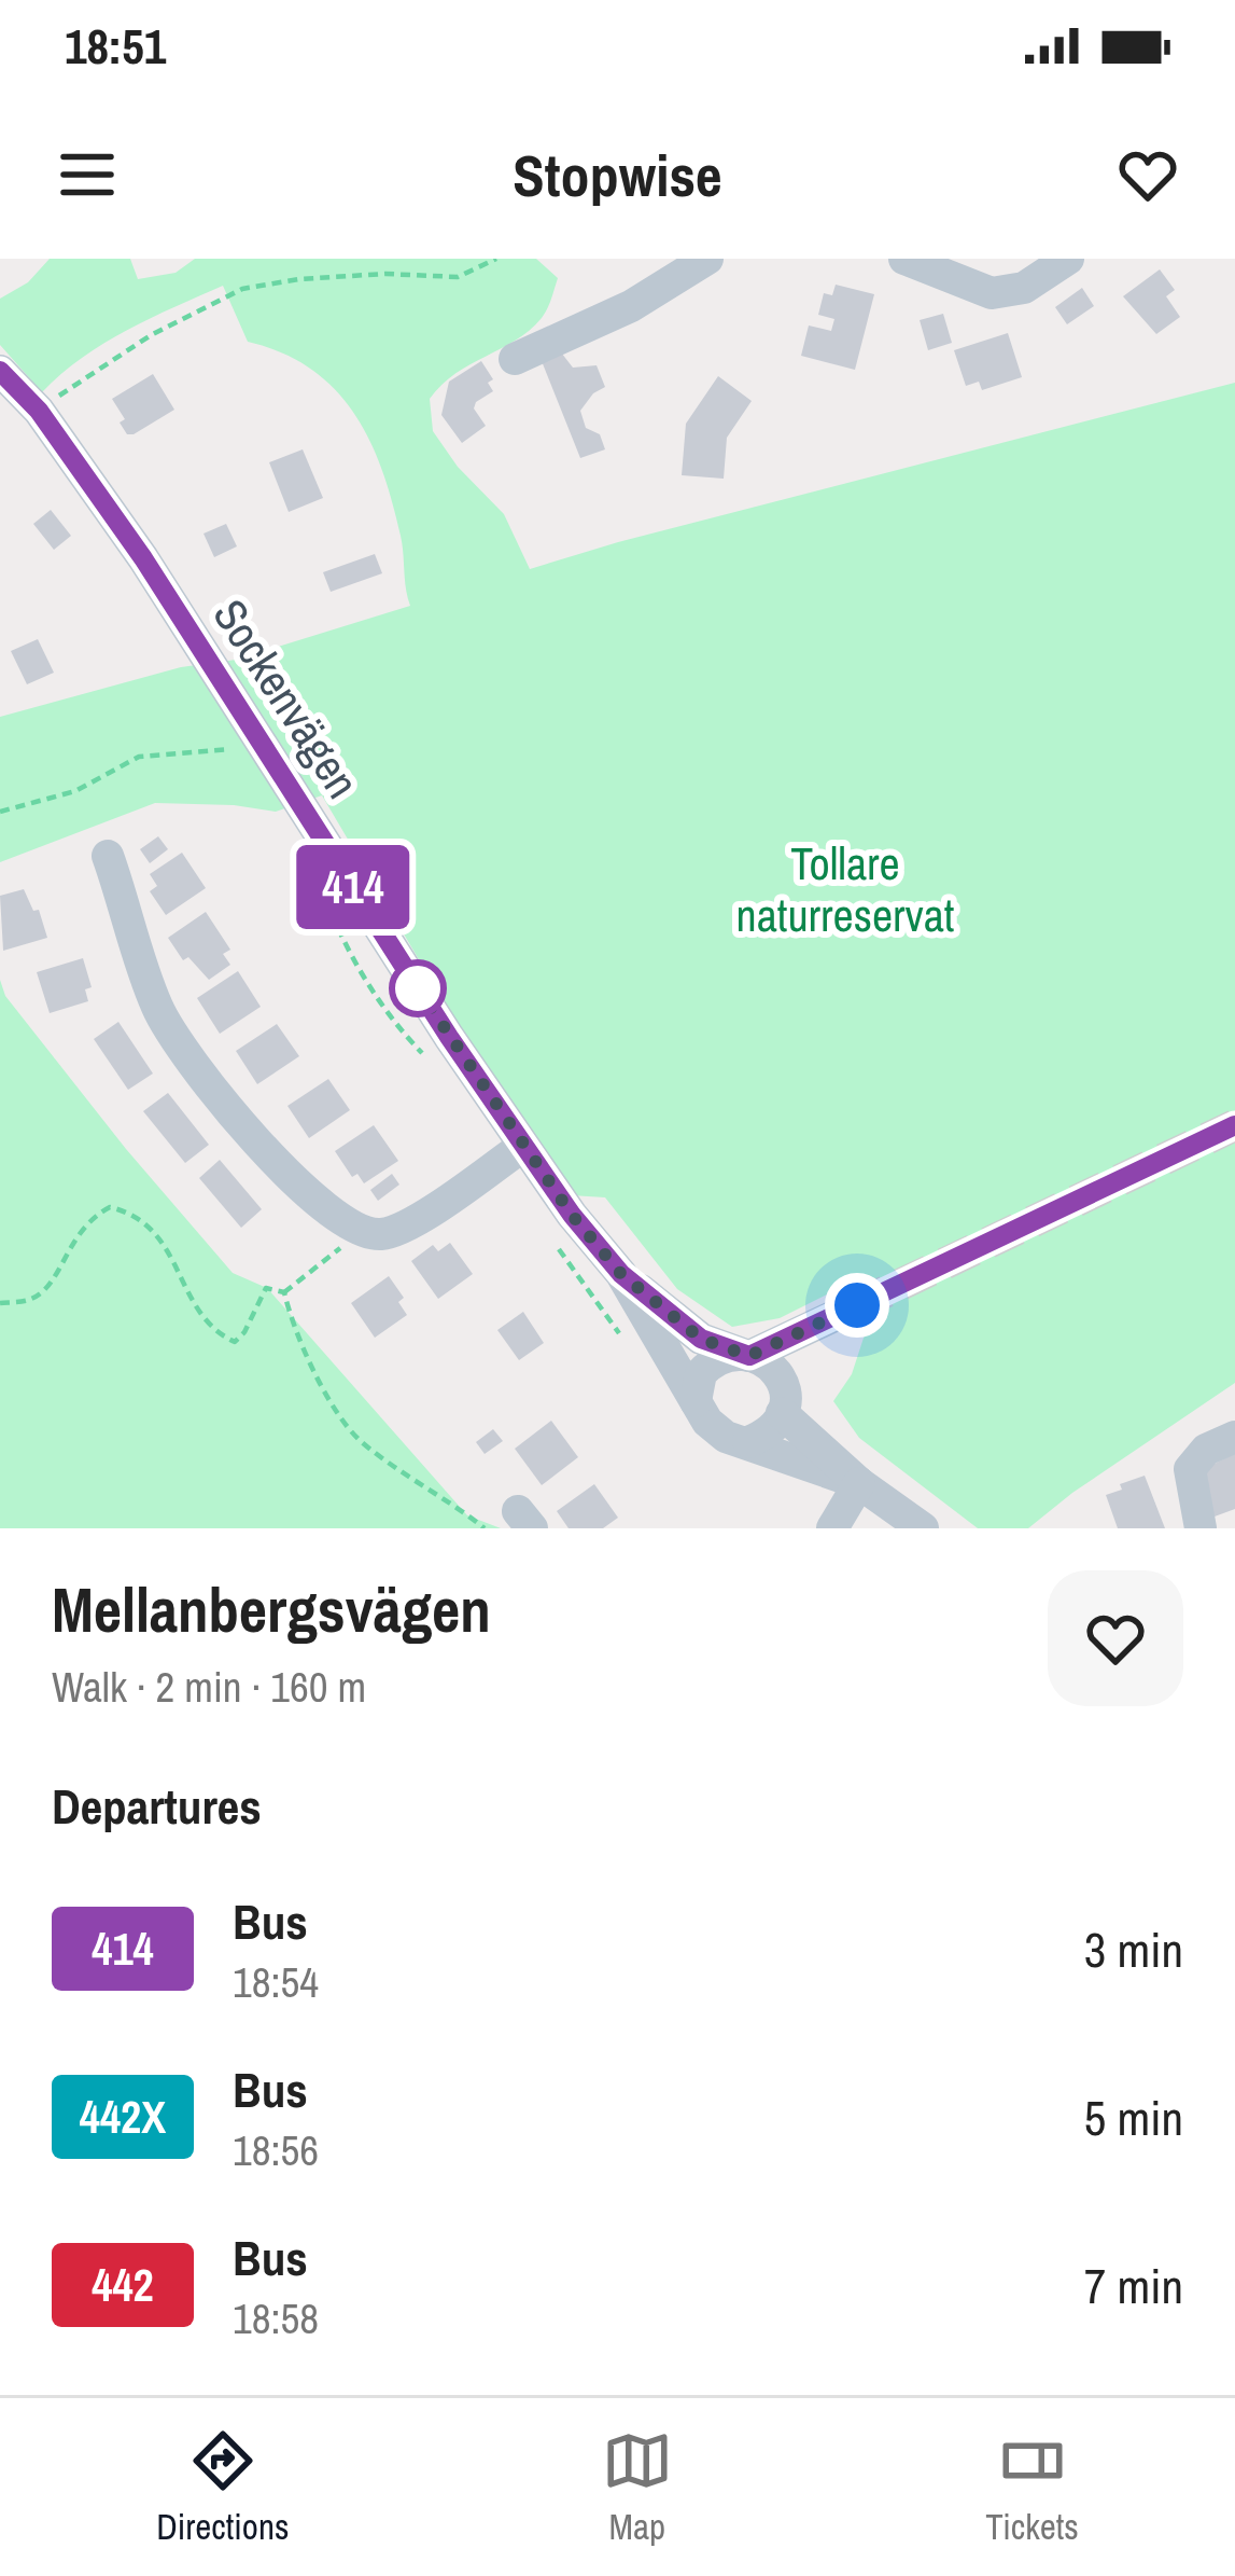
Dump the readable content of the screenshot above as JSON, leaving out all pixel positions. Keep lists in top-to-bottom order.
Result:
{
  "streets": {
    "street": ["Sockenvägen"]
  },
  "parks": ["Tollare naturreservat"],
  "lines": ["bus line 414"],
  "page": {
    "status": "18:51",
    "header": "Stopwise",
    "on_map": "414",
    "heading": [
      ["Mellanbergsvägen", "Walk · 2 min · 160 m"],
      "Departures"
    ],
    "list": [
      {
        "mark": "414",
        "name": "Bus",
        "note": "18:54",
        "value": "3 min"
      },
      {
        "mark": "442X",
        "name": "Bus",
        "note": "18:56",
        "value": "5 min"
      },
      {
        "mark": "442",
        "name": "Bus",
        "note": "18:58",
        "value": "7 min"
      }
    ],
    "tabs": ["Directions", "Map", "Tickets"]
  }
}
